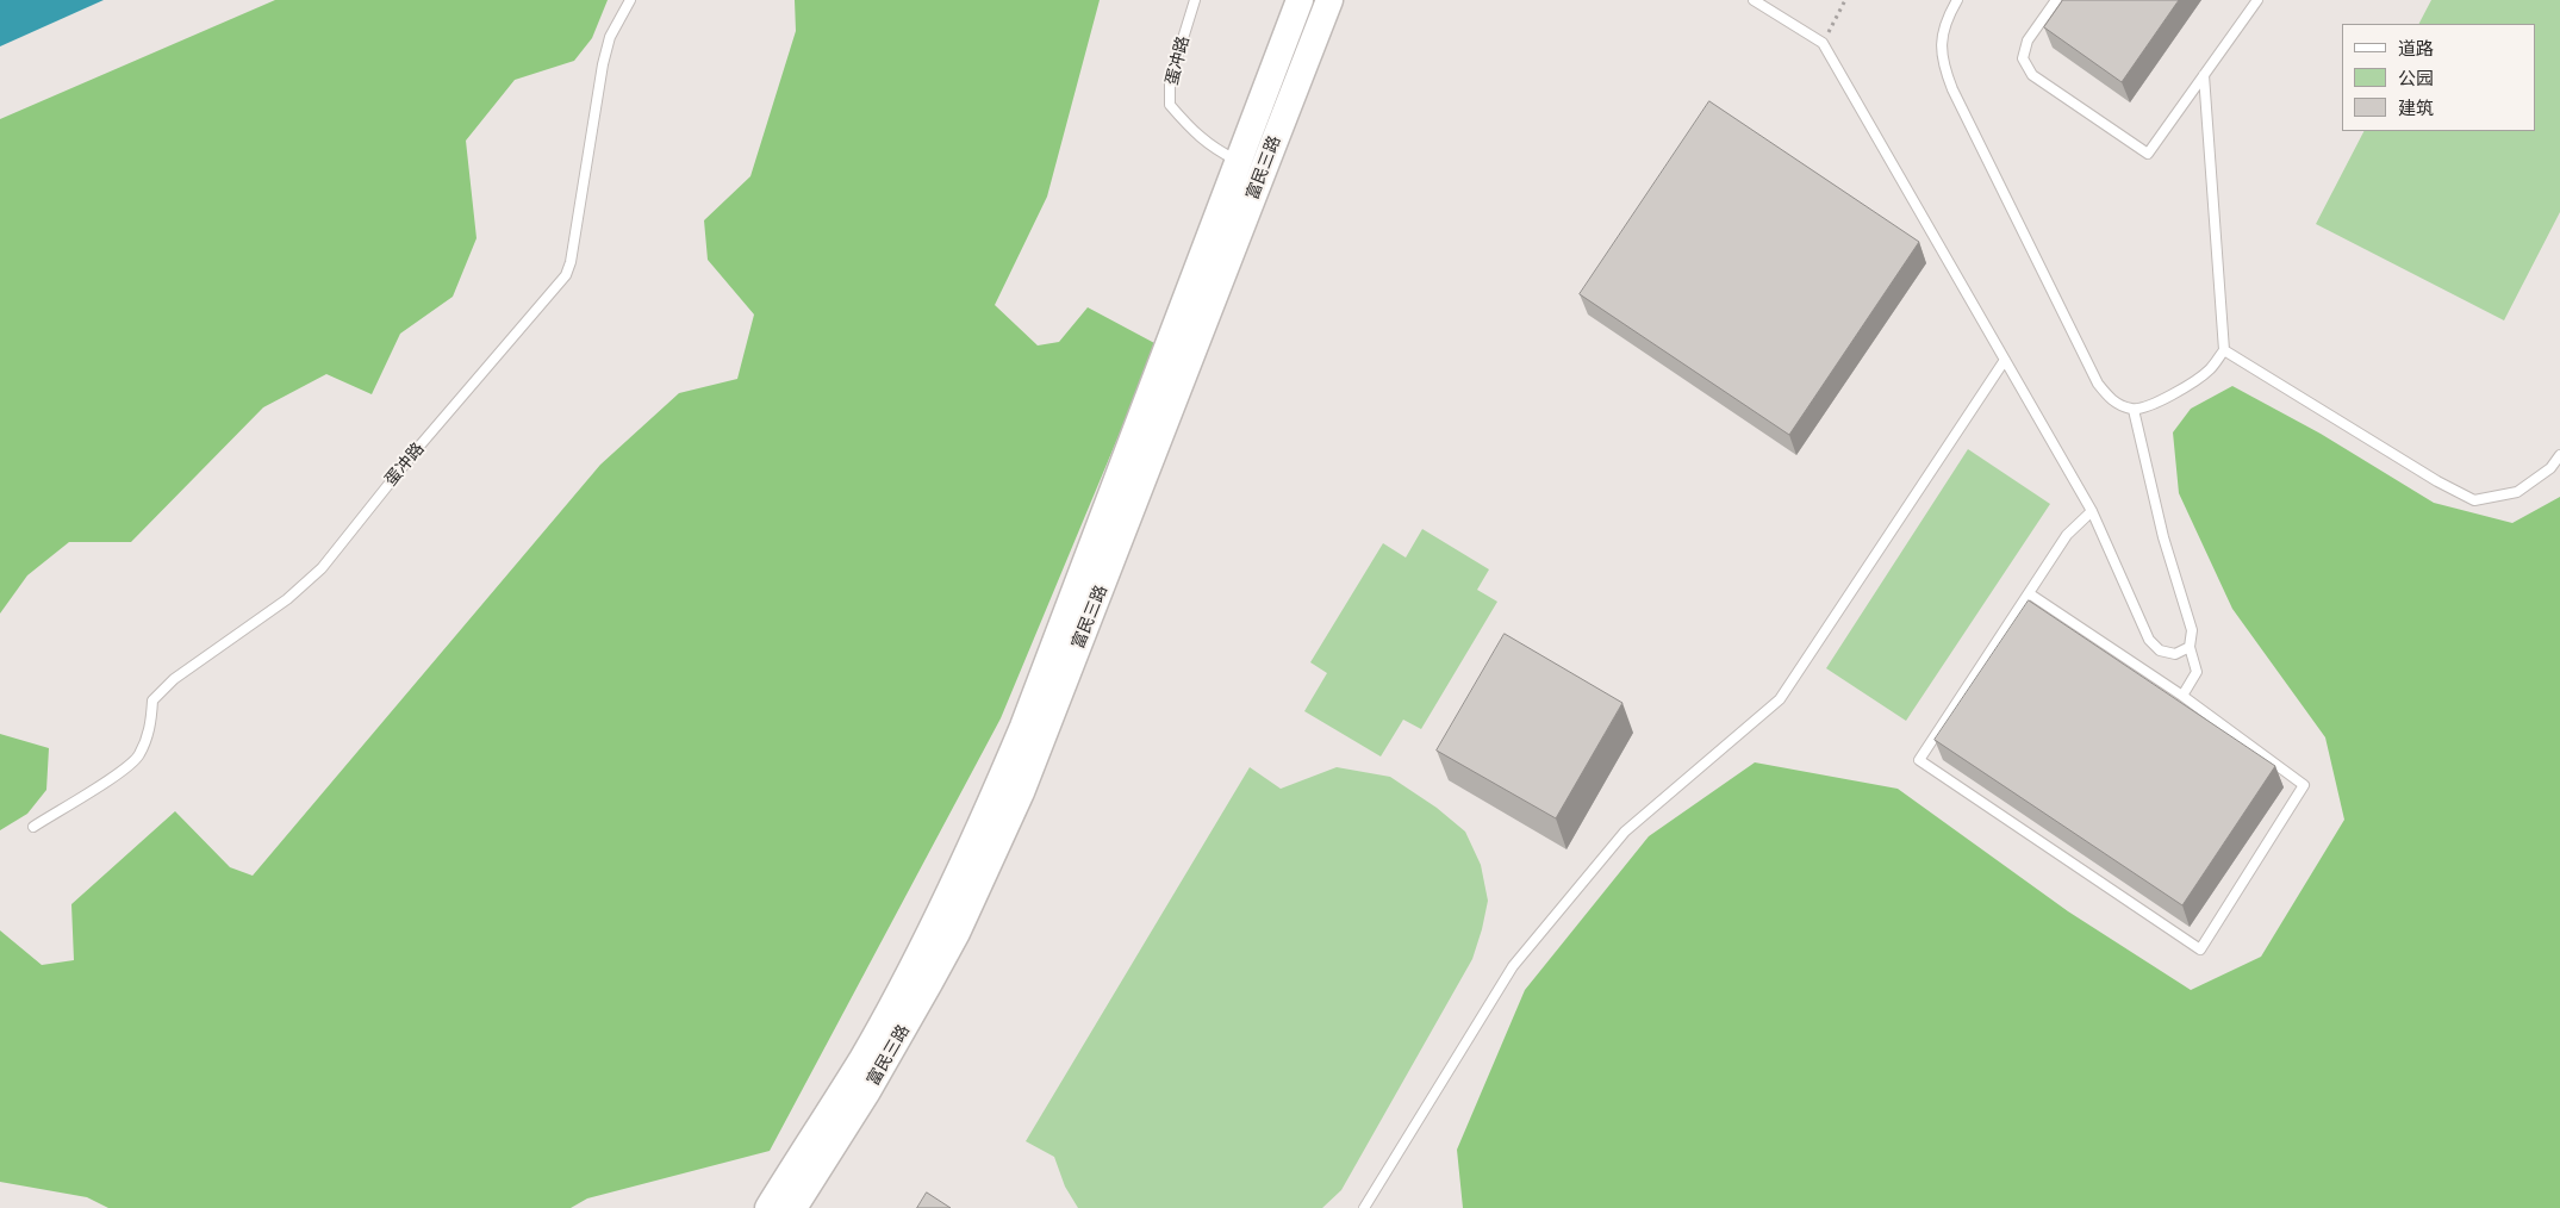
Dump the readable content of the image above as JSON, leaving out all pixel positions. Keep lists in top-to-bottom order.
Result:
{
  "streets": {
    "main road": ["富民三路"],
    "lane": ["蛋冲路"]
  },
  "crossings": [
    ["蛋冲路", "富民三路"]
  ],
  "legend": ["道路", "公园", "建筑"]
}
